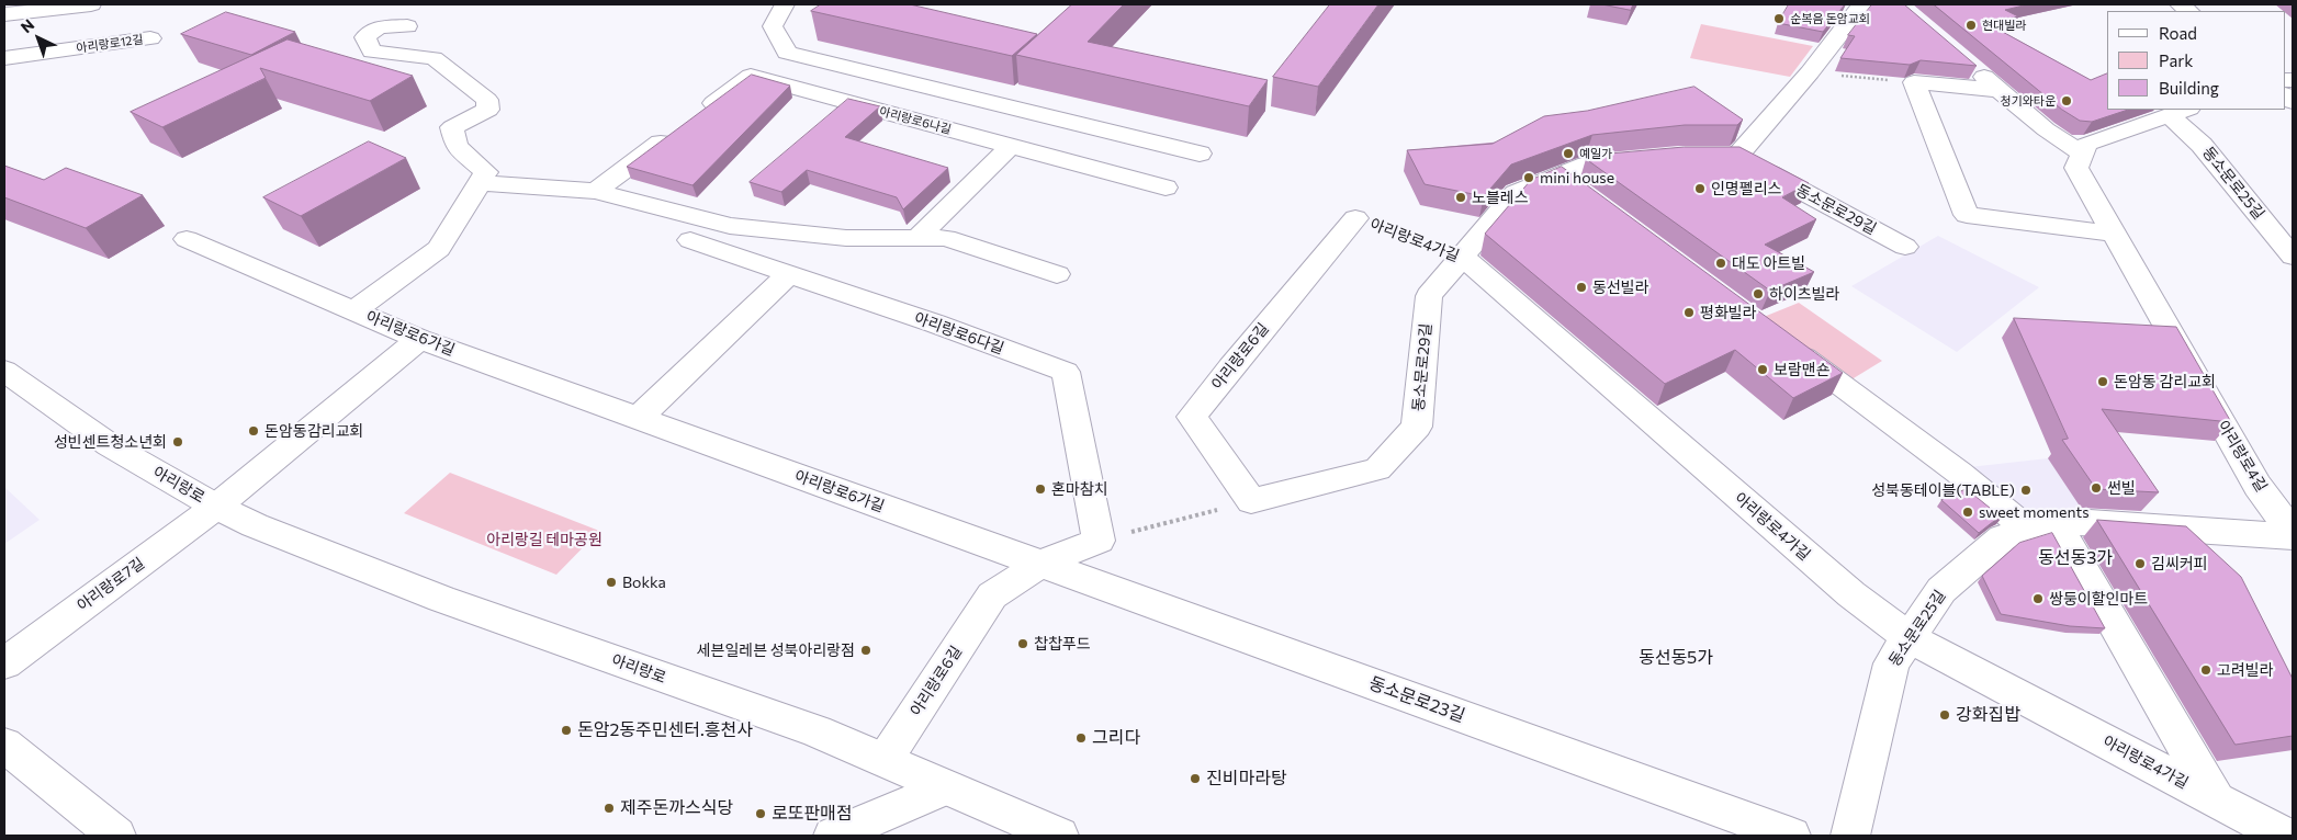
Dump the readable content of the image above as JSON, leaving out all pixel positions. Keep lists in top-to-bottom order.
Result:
{
  "streets": {
    "street": [
      "아리랑로12길",
      "아리랑로6나길",
      "동소문로25길",
      "동소문로29길",
      "아리랑로4가길",
      "아리랑로6가길",
      "아리랑로6다길",
      "아리랑로6길",
      "아리랑로4길",
      "아리랑로",
      "아리랑로7길",
      "동소문로23길"
    ]
  },
  "crossings": [
    ["동소문로25길", "아리랑로4가길"],
    ["동소문로25길", "아리랑로4길"],
    ["동소문로29길", "아리랑로4가길"],
    ["동소문로29길", "아리랑로6길"],
    ["아리랑로4가길", "아리랑로6길"],
    ["아리랑로6가길", "아리랑로6길"],
    ["아리랑로6가길", "아리랑로"],
    ["아리랑로6가길", "동소문로23길"],
    ["아리랑로6길", "아리랑로"],
    ["아리랑로6길", "동소문로23길"],
    ["아리랑로", "아리랑로7길"]
  ],
  "districts": ["동선동3가", "동선동5가"],
  "parks": ["아리랑길 테마공원"],
  "places": [
    "순복음 돈암교회",
    "현대빌라",
    "청기와타운",
    "예일가",
    "mini house",
    "인명펠리스",
    "노블레스",
    "대도 아트빌",
    "동선빌라",
    "하이츠빌라",
    "평화빌라",
    "보람맨숀",
    "돈암동 감리교회",
    "돈암동감리교회",
    "성빈센트청소년회",
    "썬빌",
    "혼마참치",
    "성북동테이블(TABLE)",
    "sweet moments",
    "김씨커피",
    "Bokka",
    "쌍둥이할인마트",
    "찹찹푸드",
    "세븐일레븐 성북아리랑점",
    "고려빌라",
    "강화집밥",
    "돈암2동주민센터.흥천사",
    "그리다",
    "진비마라탕",
    "제주돈까스식당",
    "로또판매점"
  ],
  "legend": ["Road", "Park", "Building"],
  "north": "top left"
}
